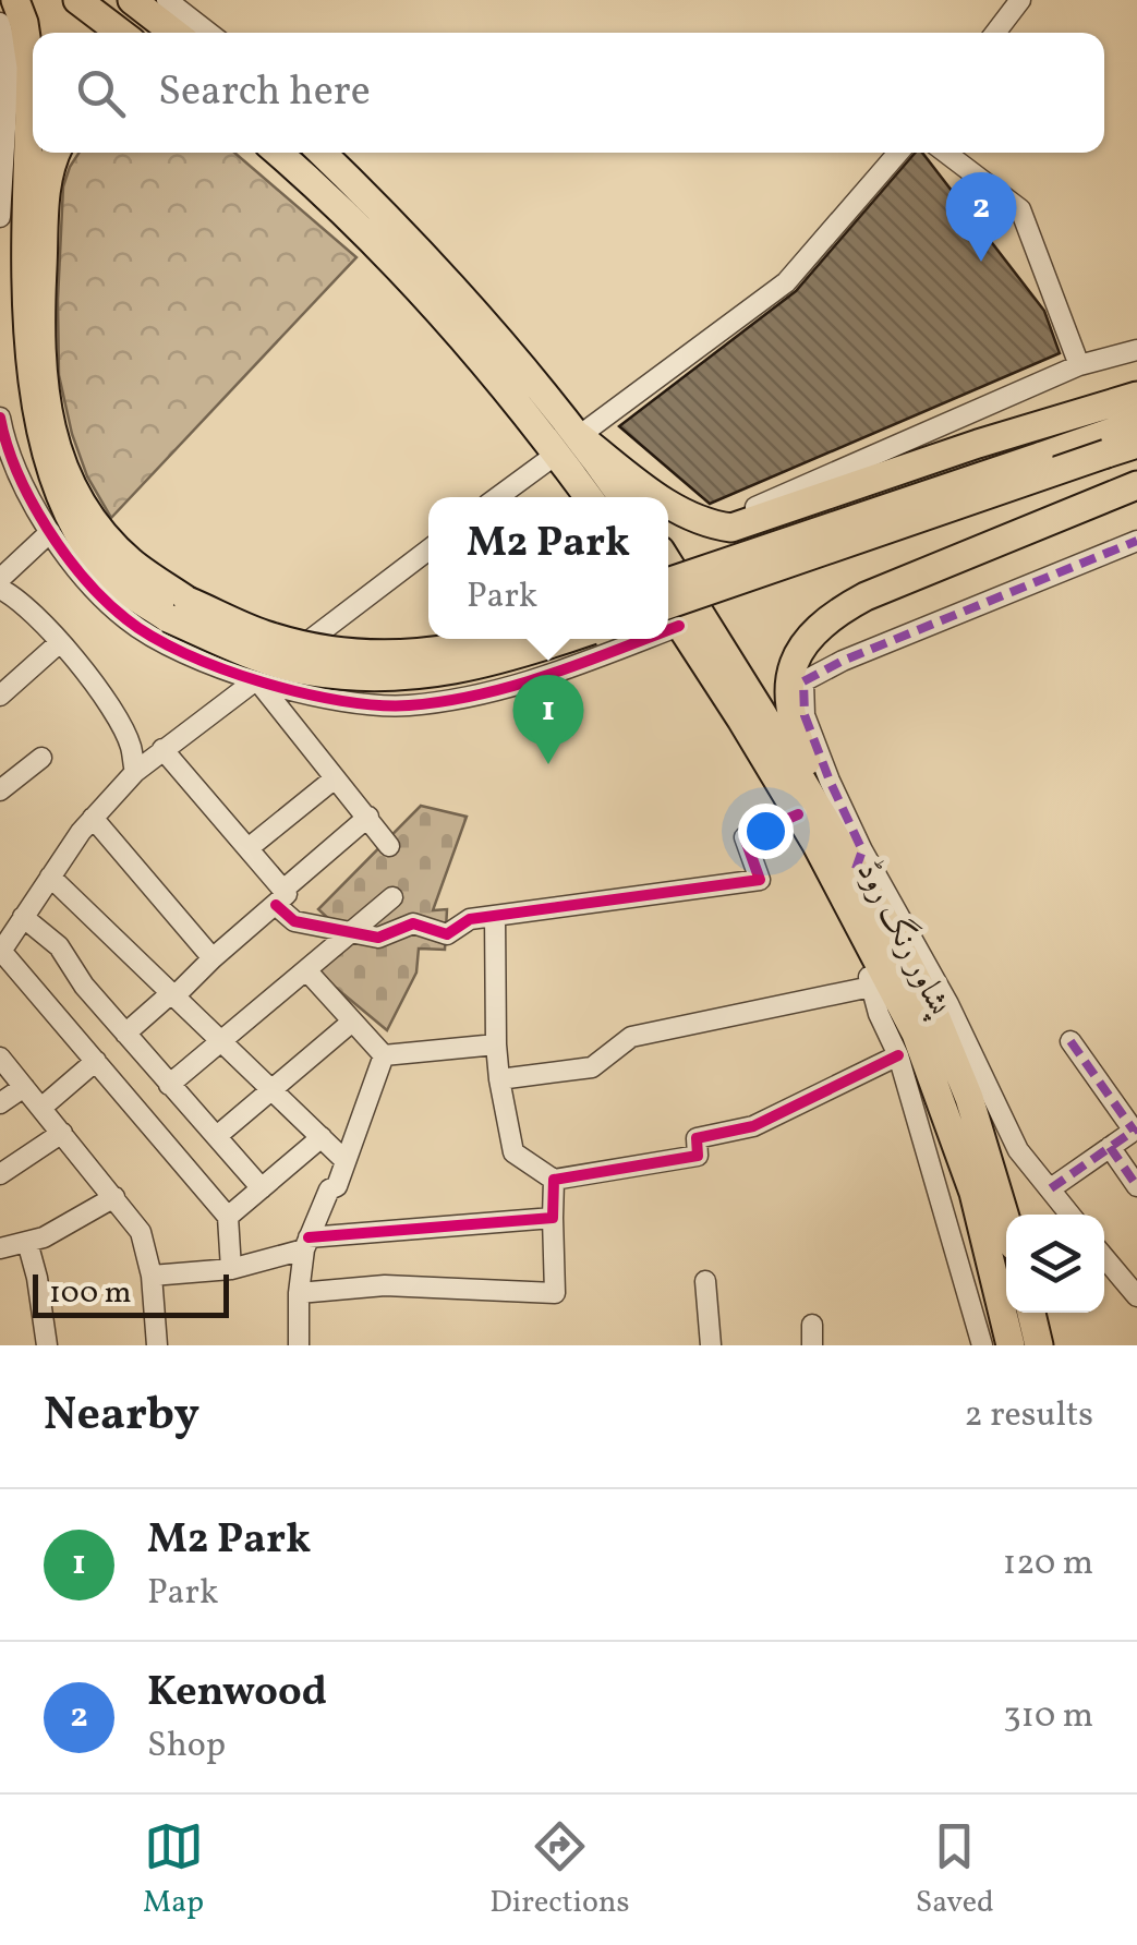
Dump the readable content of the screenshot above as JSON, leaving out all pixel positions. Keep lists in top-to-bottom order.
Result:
{
  "streets": {
    "highway": ["پشاور رنگ روڈ"]
  },
  "scale_bar": "100 m",
  "page": {
    "search": "Search here",
    "pins": ["2", "1"],
    "popup": ["M2 Park", "Park"],
    "scale": "100 m",
    "heading": ["Nearby", "2 results"],
    "list": [
      {
        "mark": "1",
        "name": "M2 Park",
        "note": "Park",
        "value": "120 m"
      },
      {
        "mark": "2",
        "name": "Kenwood",
        "note": "Shop",
        "value": "310 m"
      }
    ],
    "nav": ["Map", "Directions", "Saved"]
  }
}
